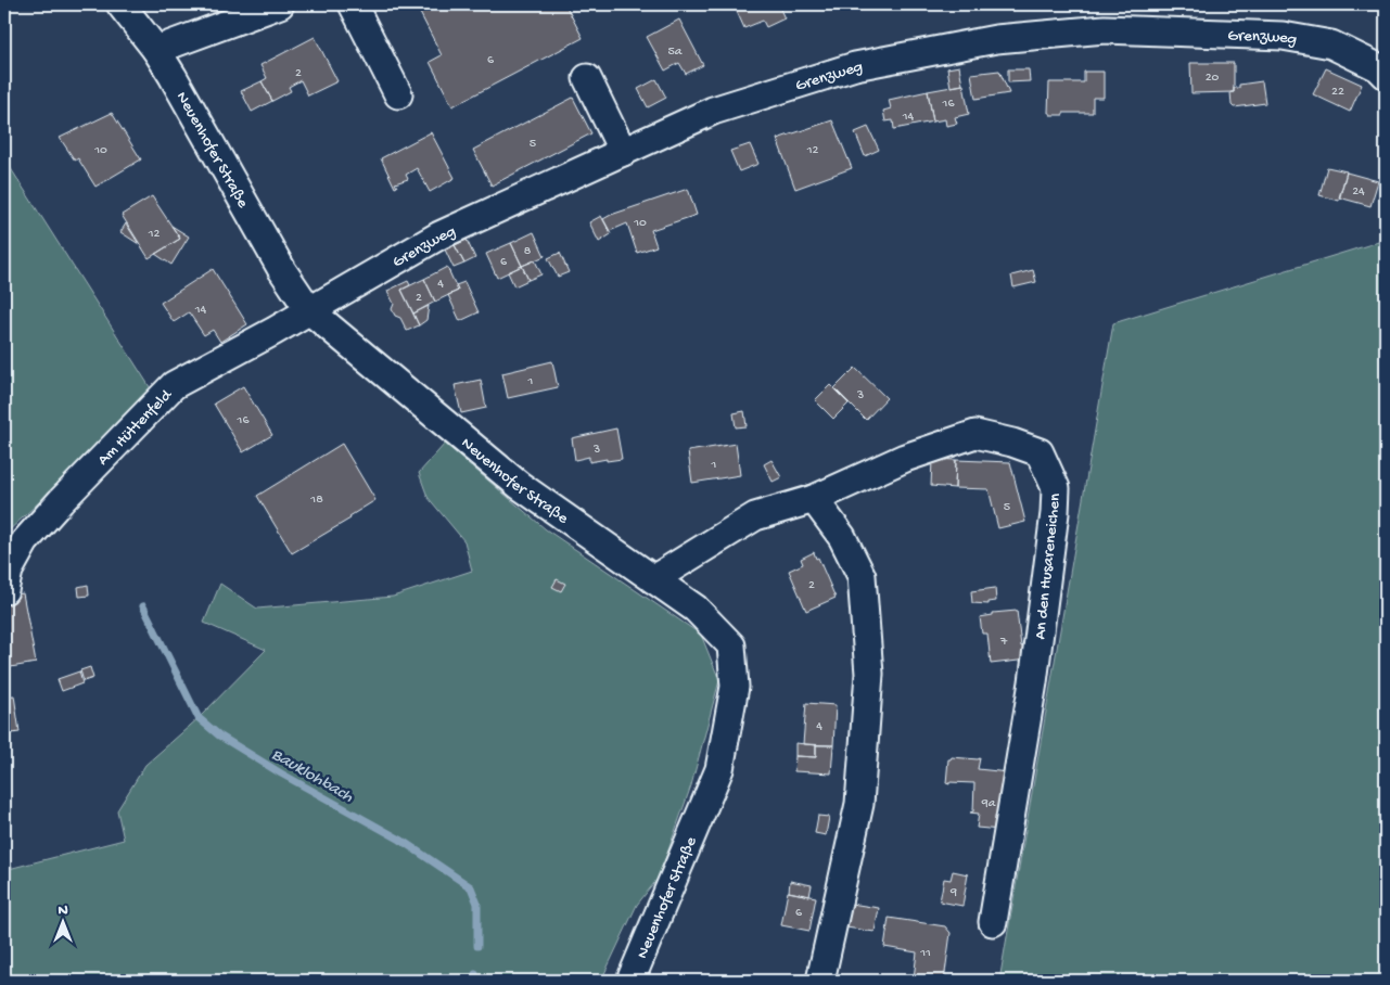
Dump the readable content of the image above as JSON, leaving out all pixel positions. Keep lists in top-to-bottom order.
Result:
{
  "streets": {
    "street": [
      "Grenzweg",
      "Neuenhofer Straße",
      "Am Hüttenfeld",
      "An den Husareneichen"
    ]
  },
  "crossings": [
    ["Grenzweg", "Neuenhofer Straße"],
    ["Grenzweg", "Am Hüttenfeld"],
    ["Neuenhofer Straße", "Am Hüttenfeld"],
    ["Neuenhofer Straße", "An den Husareneichen"]
  ],
  "water": ["Bauklohbach"],
  "house_numbers": [
    "5a",
    "6",
    "2",
    "20",
    "22",
    "16",
    "14",
    "5",
    "10",
    "12",
    "24",
    "10",
    "12",
    "8",
    "6",
    "4",
    "2",
    "14",
    "1",
    "3",
    "16",
    "3",
    "1",
    "18",
    "5",
    "2",
    "7",
    "4",
    "9a",
    "9",
    "6",
    "11"
  ],
  "north": "top"
}
